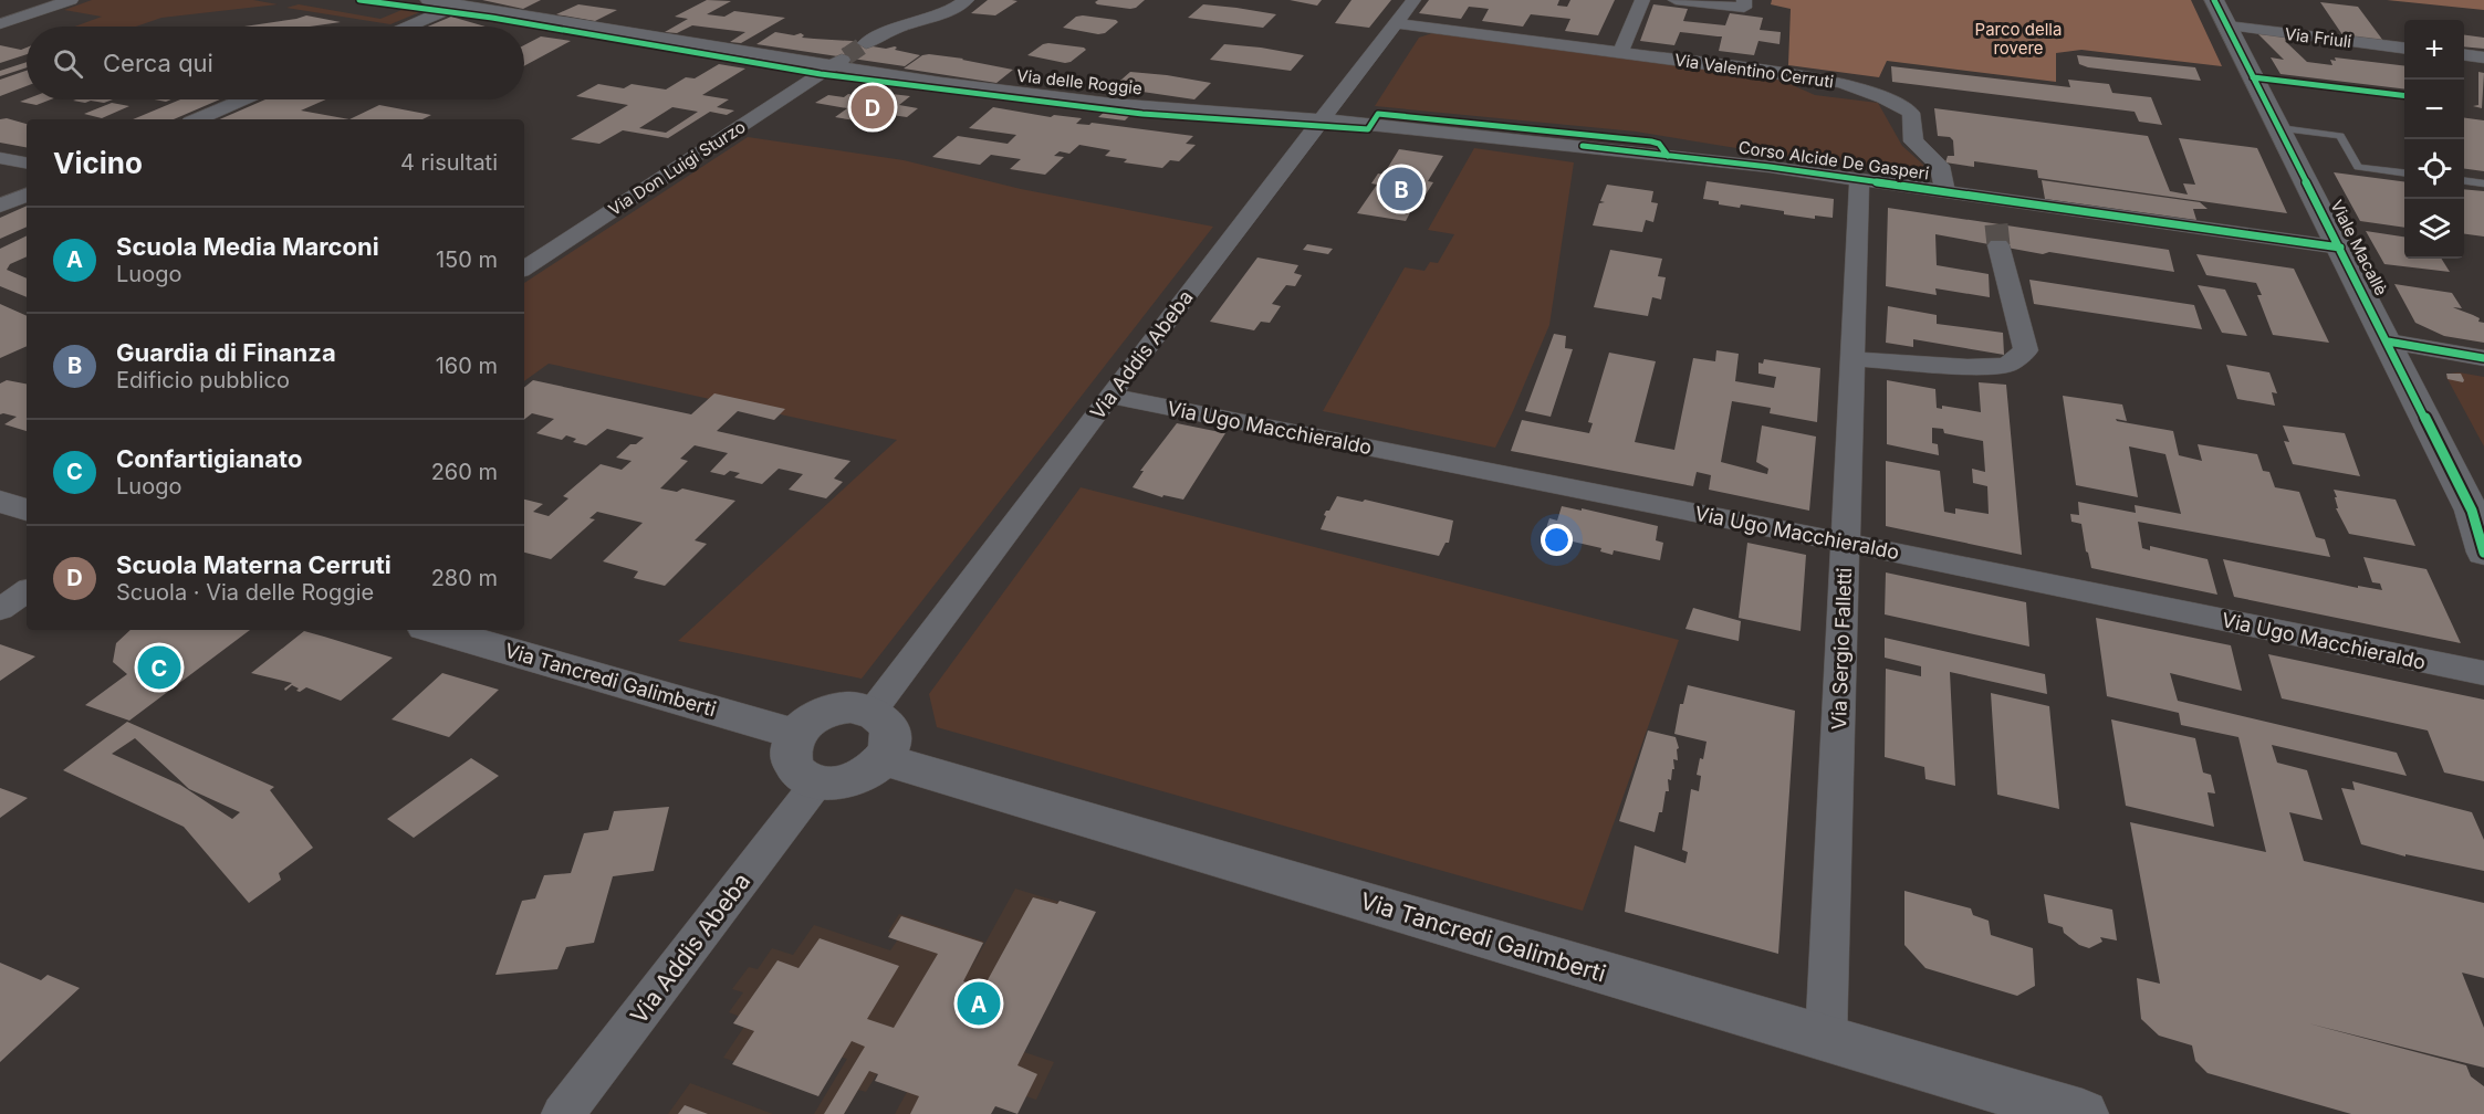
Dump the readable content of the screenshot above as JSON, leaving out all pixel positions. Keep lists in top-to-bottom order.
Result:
{
  "streets": {
    "street": [
      "Via Friuli",
      "Via Valentino Cerruti",
      "Via delle Roggie",
      "Corso Alcide De Gasperi",
      "Via Don Luigi Sturzo",
      "Viale Macallè",
      "Via Addis Abeba",
      "Via Ugo Macchieraldo",
      "Via Sergio Falletti",
      "Via Tancredi Galimberti"
    ]
  },
  "crossings": [
    ["Via Friuli", "Viale Macallè"],
    ["Via Valentino Cerruti", "Corso Alcide De Gasperi"],
    ["Via Valentino Cerruti", "Via Addis Abeba"],
    ["Via delle Roggie", "Corso Alcide De Gasperi"],
    ["Via delle Roggie", "Via Don Luigi Sturzo"],
    ["Via delle Roggie", "Via Addis Abeba"],
    ["Corso Alcide De Gasperi", "Viale Macallè"],
    ["Corso Alcide De Gasperi", "Via Addis Abeba"],
    ["Corso Alcide De Gasperi", "Via Sergio Falletti"],
    ["Via Addis Abeba", "Via Ugo Macchieraldo"],
    ["Via Addis Abeba", "Via Tancredi Galimberti"],
    ["Via Ugo Macchieraldo", "Via Sergio Falletti"],
    ["Via Sergio Falletti", "Via Tancredi Galimberti"]
  ],
  "parks": ["Parco della rovere"],
  "page": {
    "map_buttons": ["+", "−"],
    "search": "Cerca qui",
    "pins": [
      "D",
      "B",
      "C",
      "A"
    ],
    "heading": ["Vicino", "4 risultati"],
    "list": [
      {
        "mark": "A",
        "name": "Scuola Media Marconi",
        "note": "Luogo",
        "value": "150 m"
      },
      {
        "mark": "B",
        "name": "Guardia di Finanza",
        "note": "Edificio pubblico",
        "value": "160 m"
      },
      {
        "mark": "C",
        "name": "Confartigianato",
        "note": "Luogo",
        "value": "260 m"
      },
      {
        "mark": "D",
        "name": "Scuola Materna Cerruti",
        "note": "Scuola · Via delle Roggie",
        "value": "280 m"
      }
    ]
  }
}
